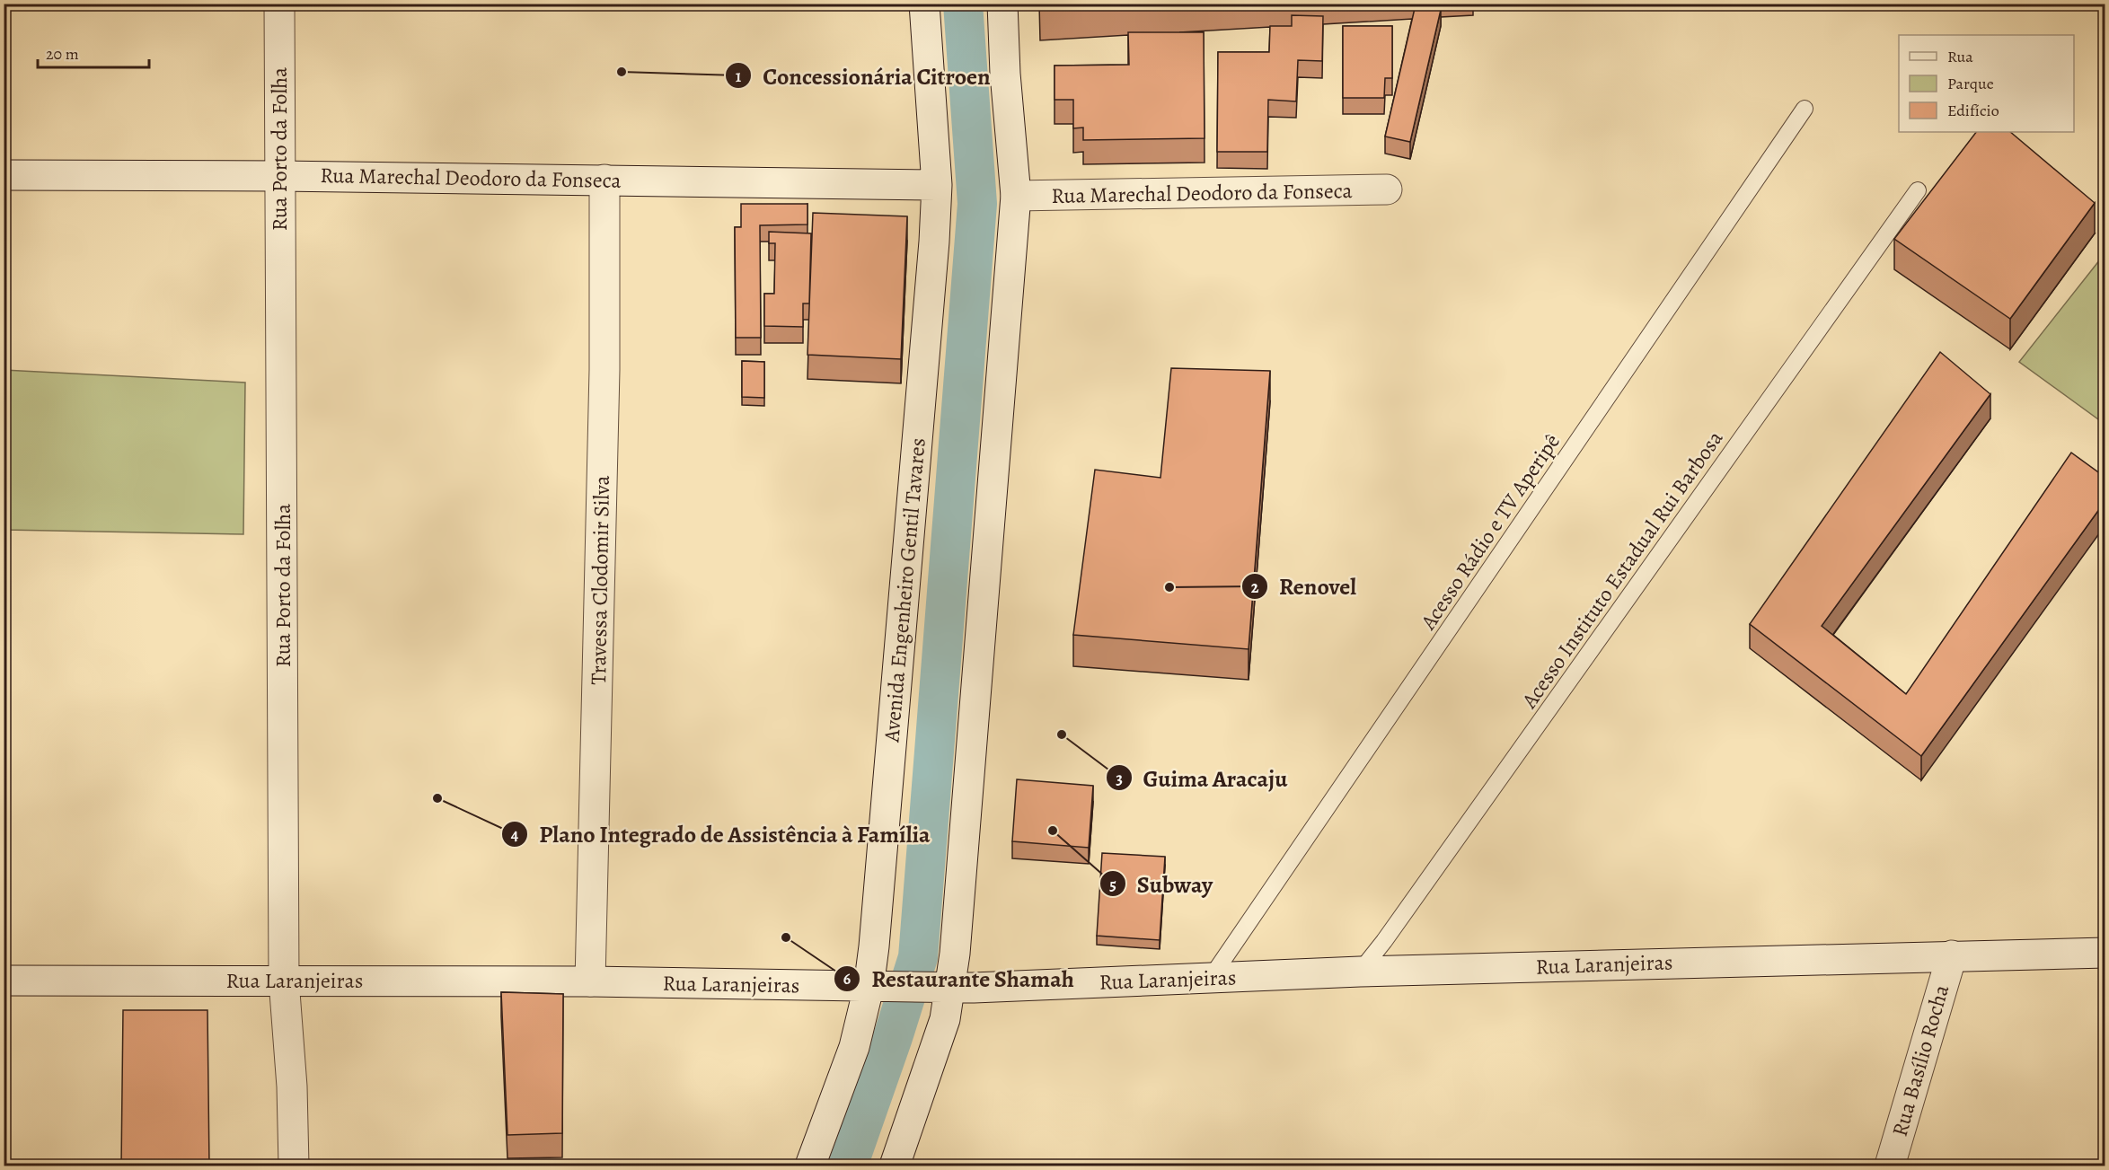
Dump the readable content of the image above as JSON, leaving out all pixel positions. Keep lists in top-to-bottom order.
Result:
{
  "streets": {
    "main road": [
      "Rua Porto da Folha",
      "Rua Marechal Deodoro da Fonseca",
      "Travessa Clodomir Silva",
      "Avenida Engenheiro Gentil Tavares",
      "Rua Laranjeiras",
      "Rua Basílio Rocha"
    ],
    "lane": ["Acesso Rádio e TV Aperipê", "Acesso Instituto Estadual Rui Barbosa"]
  },
  "crossings": [
    ["Rua Porto da Folha", "Rua Marechal Deodoro da Fonseca"],
    ["Rua Porto da Folha", "Rua Laranjeiras"],
    ["Rua Marechal Deodoro da Fonseca", "Travessa Clodomir Silva"],
    ["Rua Marechal Deodoro da Fonseca", "Avenida Engenheiro Gentil Tavares"],
    ["Acesso Rádio e TV Aperipê", "Rua Laranjeiras"],
    ["Acesso Instituto Estadual Rui Barbosa", "Rua Laranjeiras"],
    ["Travessa Clodomir Silva", "Rua Laranjeiras"],
    ["Avenida Engenheiro Gentil Tavares", "Rua Laranjeiras"],
    ["Rua Laranjeiras", "Rua Basílio Rocha"]
  ],
  "places": [
    "Concessionária Citroen",
    "Renovel",
    "Guima Aracaju",
    "Plano Integrado de Assistência à Família",
    "Subway",
    "Restaurante Shamah"
  ],
  "legend": ["Rua", "Parque", "Edifício"],
  "scale_bar": "20 m"
}
